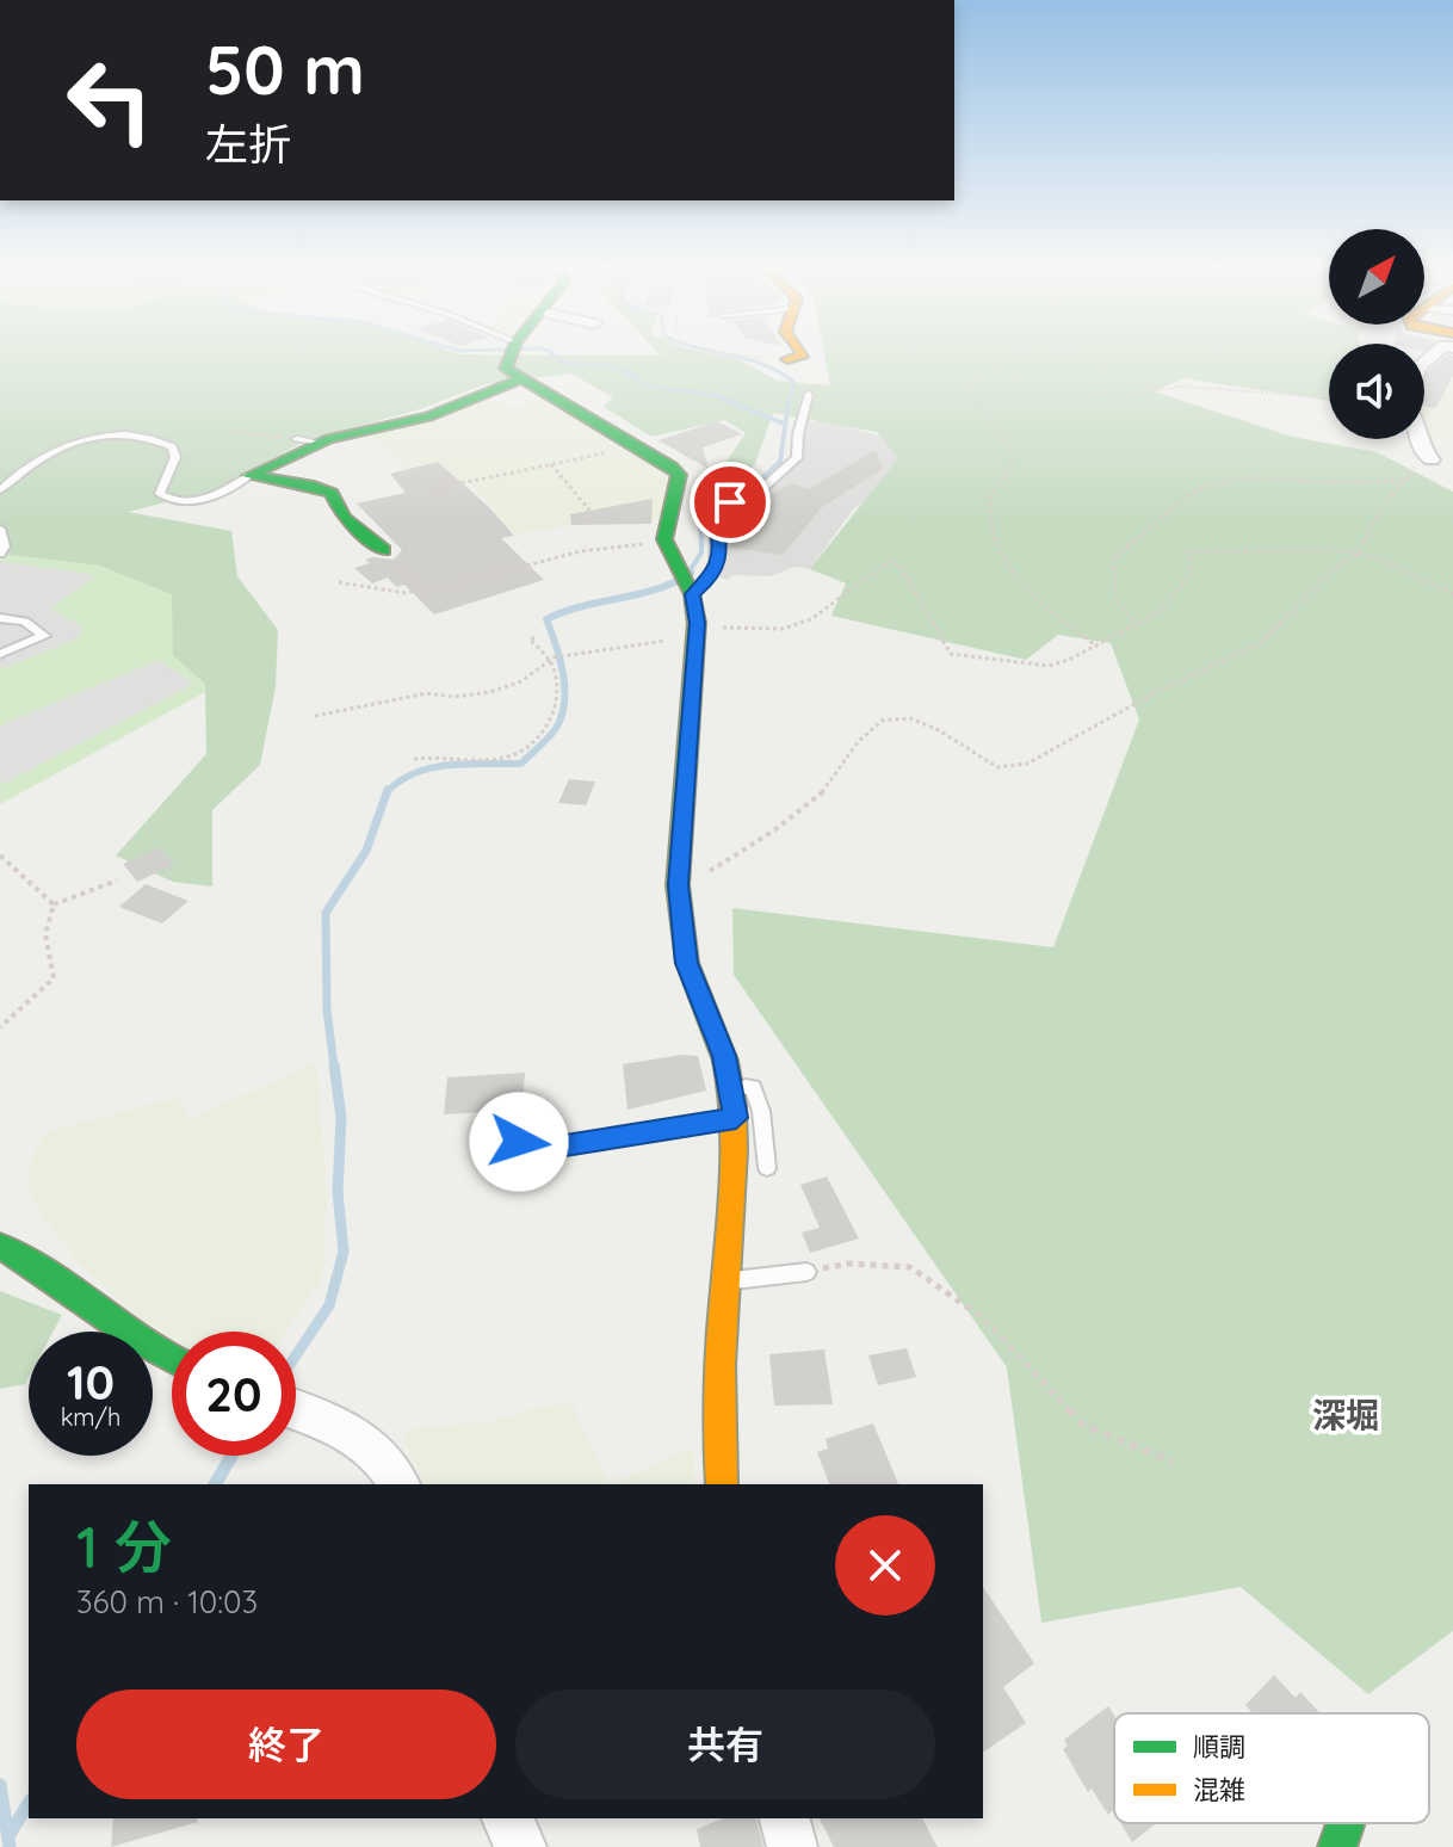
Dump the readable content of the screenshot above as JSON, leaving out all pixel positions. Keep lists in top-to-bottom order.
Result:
{
  "districts": ["深堀"],
  "legend": ["順調", "混雑"],
  "north": "top right",
  "page": {
    "turn": ["50 m", "左折"],
    "speed": "10 km/h",
    "limit": "20",
    "heading": ["1 分", "360 m · 10:03"],
    "buttons": ["終了", "共有"]
  }
}
